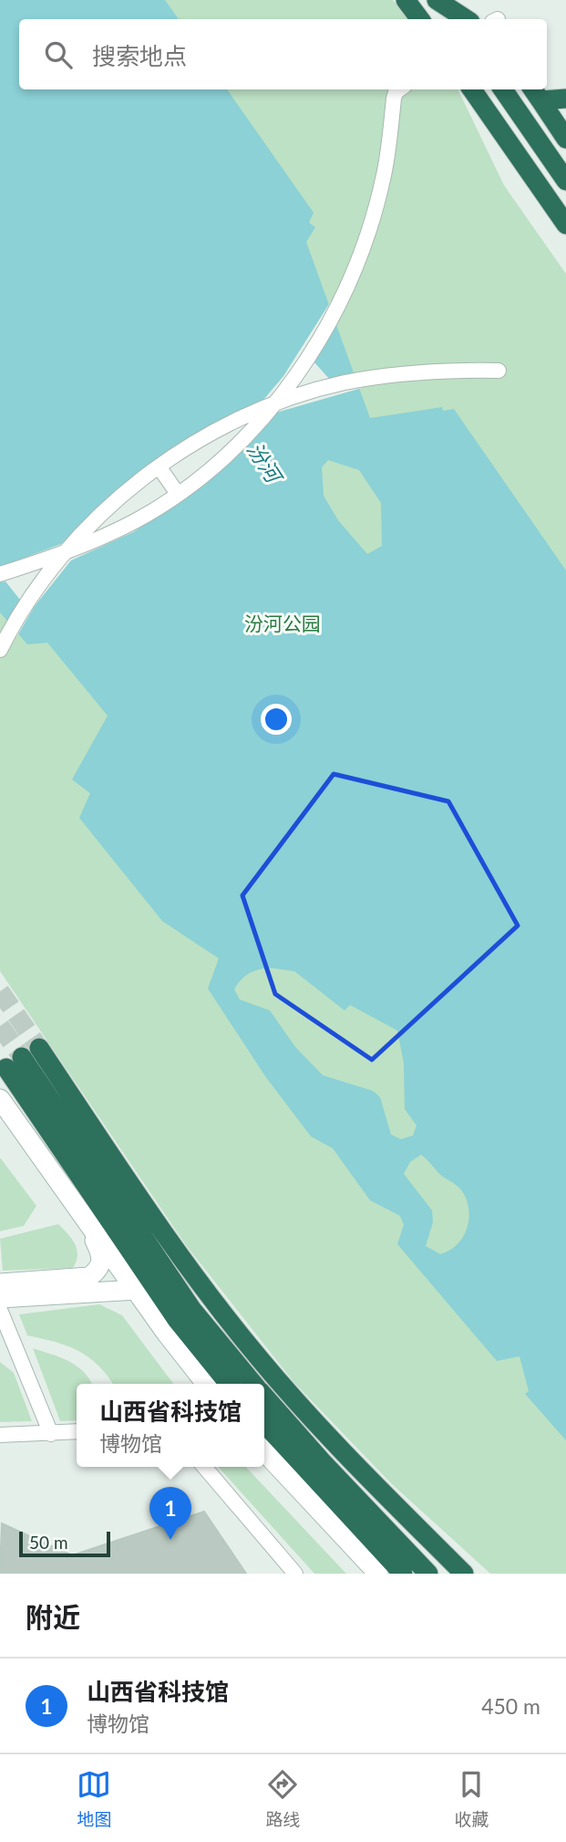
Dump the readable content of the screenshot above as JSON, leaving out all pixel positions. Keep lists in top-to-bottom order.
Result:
{
  "water": ["汾河"],
  "parks": ["汾河公园"],
  "scale_bar": "50 m",
  "page": {
    "search": "搜索地点",
    "popup": ["山西省科技馆", "博物馆"],
    "pins": "1",
    "scale": "50 m",
    "heading": "附近",
    "list": [
      {
        "mark": "1",
        "name": "山西省科技馆",
        "note": "博物馆",
        "value": "450 m"
      }
    ],
    "nav": ["地图", "路线", "收藏"]
  }
}
